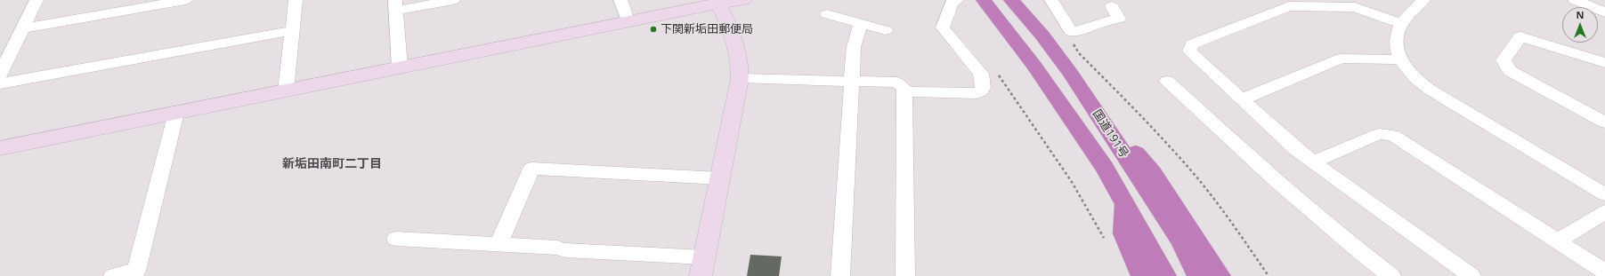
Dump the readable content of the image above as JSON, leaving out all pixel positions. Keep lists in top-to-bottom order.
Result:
{
  "streets": {
    "highway": ["国道191号"]
  },
  "districts": ["新垢田南町二丁目"],
  "places": ["下関新垢田郵便局"],
  "north": "top"
}
